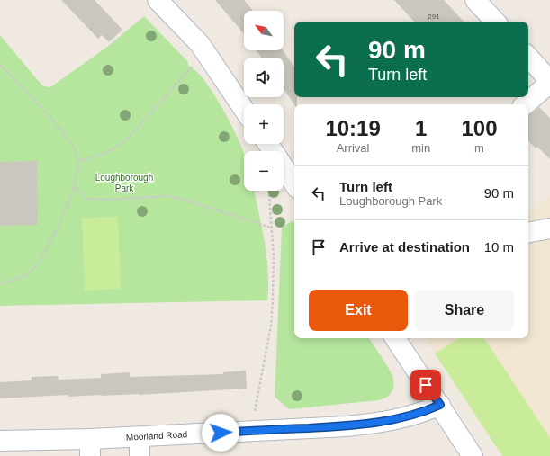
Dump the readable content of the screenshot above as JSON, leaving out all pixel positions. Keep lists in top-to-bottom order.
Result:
{
  "streets": {
    "street": ["Moorland Road"]
  },
  "parks": ["Loughborough Park"],
  "house_numbers": ["291"],
  "north": "top left",
  "page": {
    "map_buttons": ["+", "−"],
    "turn": ["90 m", "Turn left"],
    "eta": [
      "10:19",
      "Arrival",
      "1",
      "min",
      "100",
      "m"
    ],
    "list": [
      {
        "name": "Turn left",
        "note": "Loughborough Park",
        "value": "90 m"
      },
      {
        "name": "Arrive at destination",
        "value": "10 m"
      }
    ],
    "buttons": ["Exit", "Share"]
  }
}
